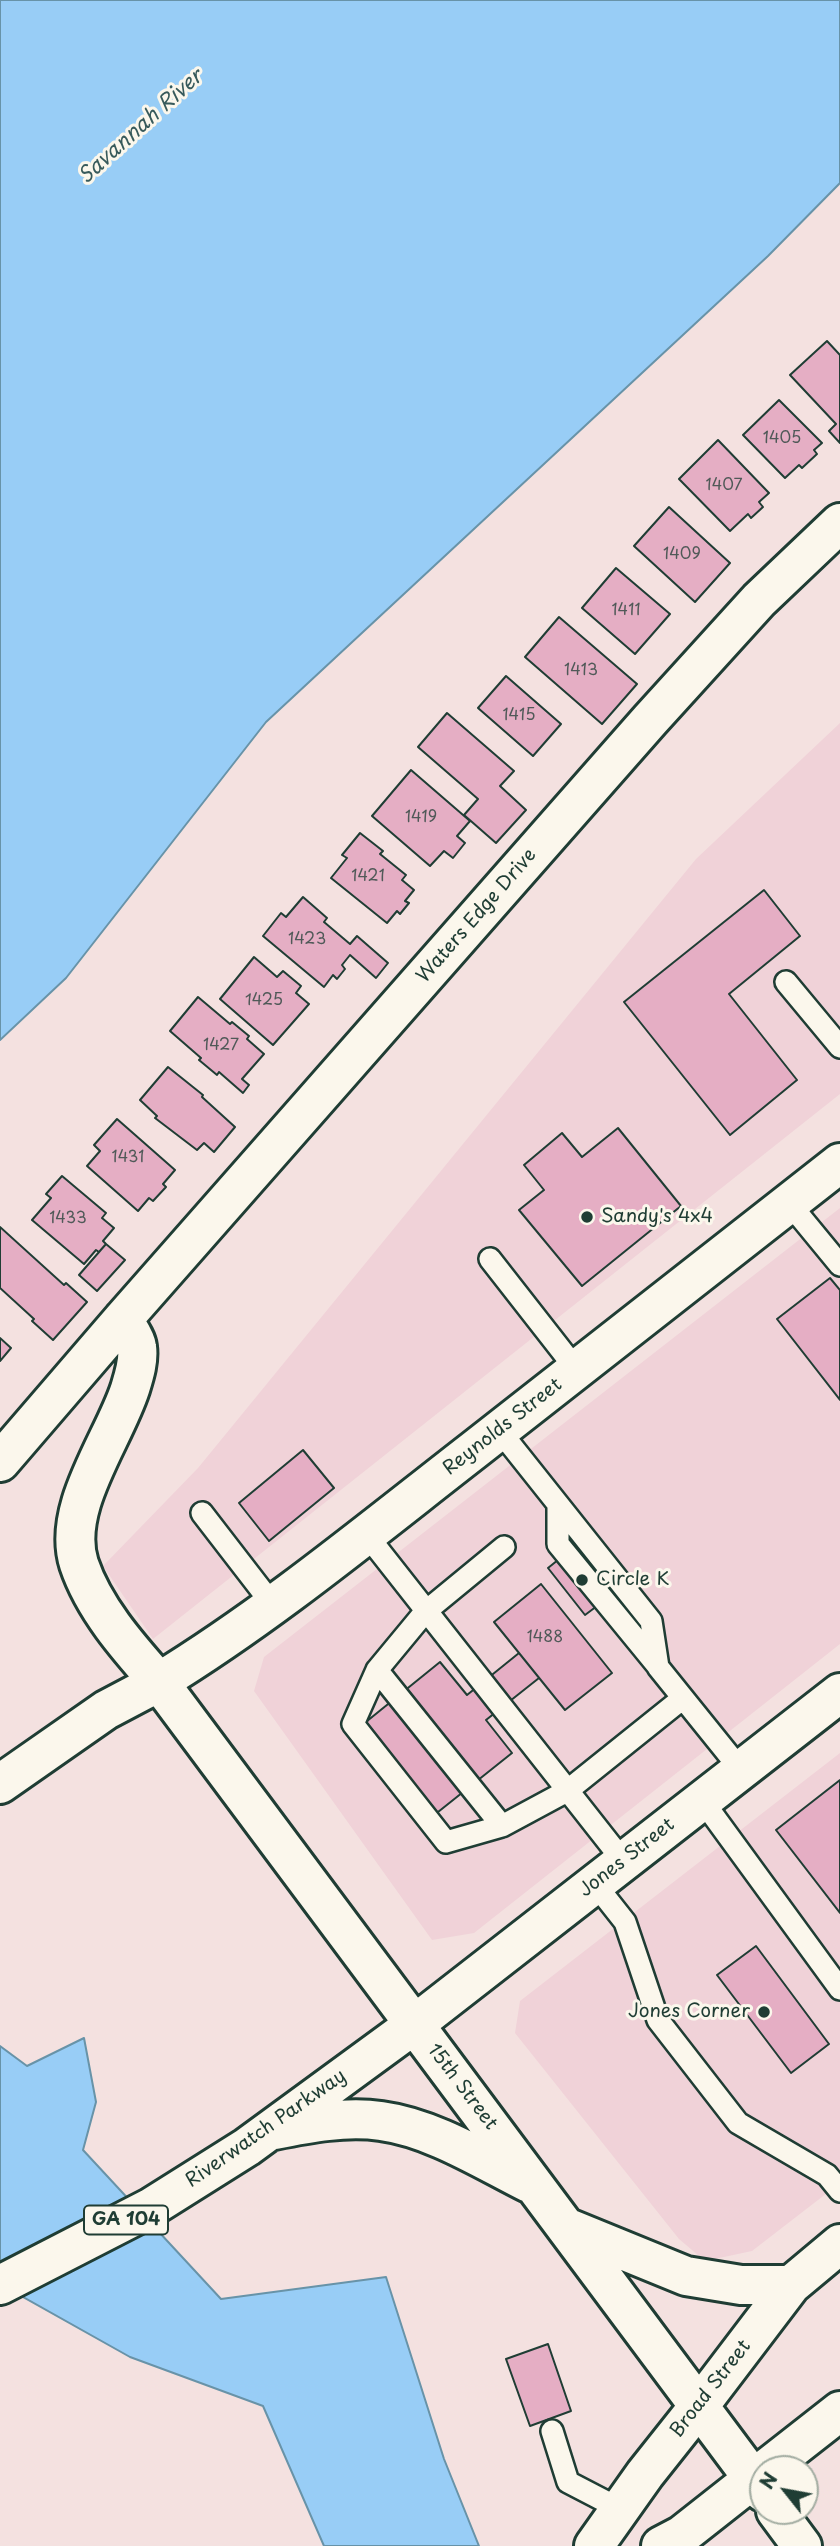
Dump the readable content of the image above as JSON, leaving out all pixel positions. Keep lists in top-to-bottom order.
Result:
{
  "streets": {
    "main road": [
      "Waters Edge Drive",
      "Reynolds Street",
      "Jones Street",
      "15th Street",
      "Riverwatch Parkway",
      "GA 104",
      "Broad Street"
    ]
  },
  "crossings": [
    ["Reynolds Street", "15th Street"],
    ["Jones Street", "15th Street"],
    ["Jones Street", "Riverwatch Parkway"],
    ["15th Street", "Riverwatch Parkway"],
    ["15th Street", "Broad Street"]
  ],
  "water": ["Savannah River"],
  "places": ["Sandy's 4x4", "Circle K", "Jones Corner"],
  "house_numbers": [
    "1405",
    "1407",
    "1409",
    "1411",
    "1413",
    "1415",
    "1419",
    "1421",
    "1423",
    "1425",
    "1427",
    "1431",
    "1433",
    "1488"
  ],
  "north": "top left"
}
